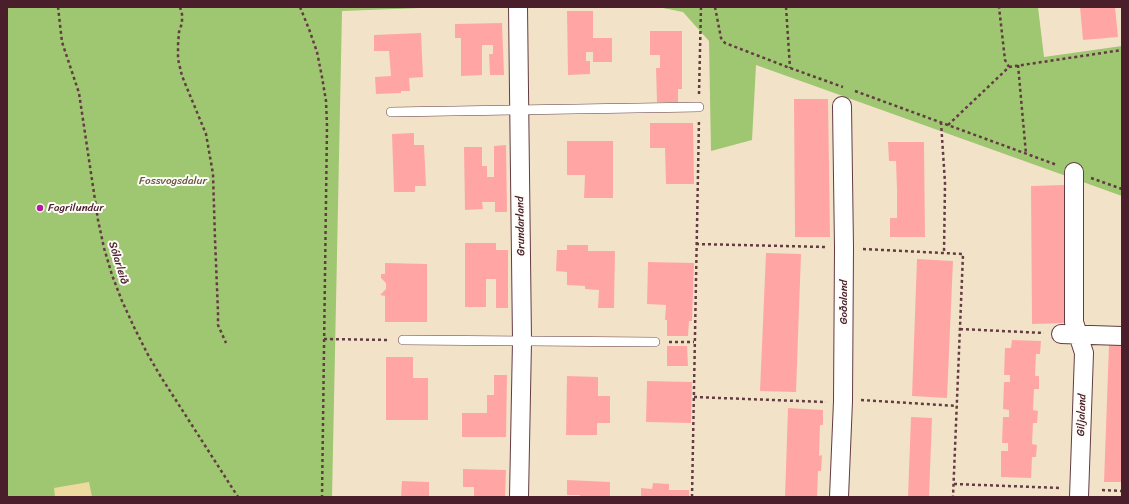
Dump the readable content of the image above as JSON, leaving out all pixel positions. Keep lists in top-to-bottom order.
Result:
{
  "streets": {
    "street": ["Grundarland", "Goðaland", "Giljaland"],
    "path": ["Sólarleið"]
  },
  "parks": ["Fossvogsdalur"],
  "places": ["Fagrilundur"]
}
